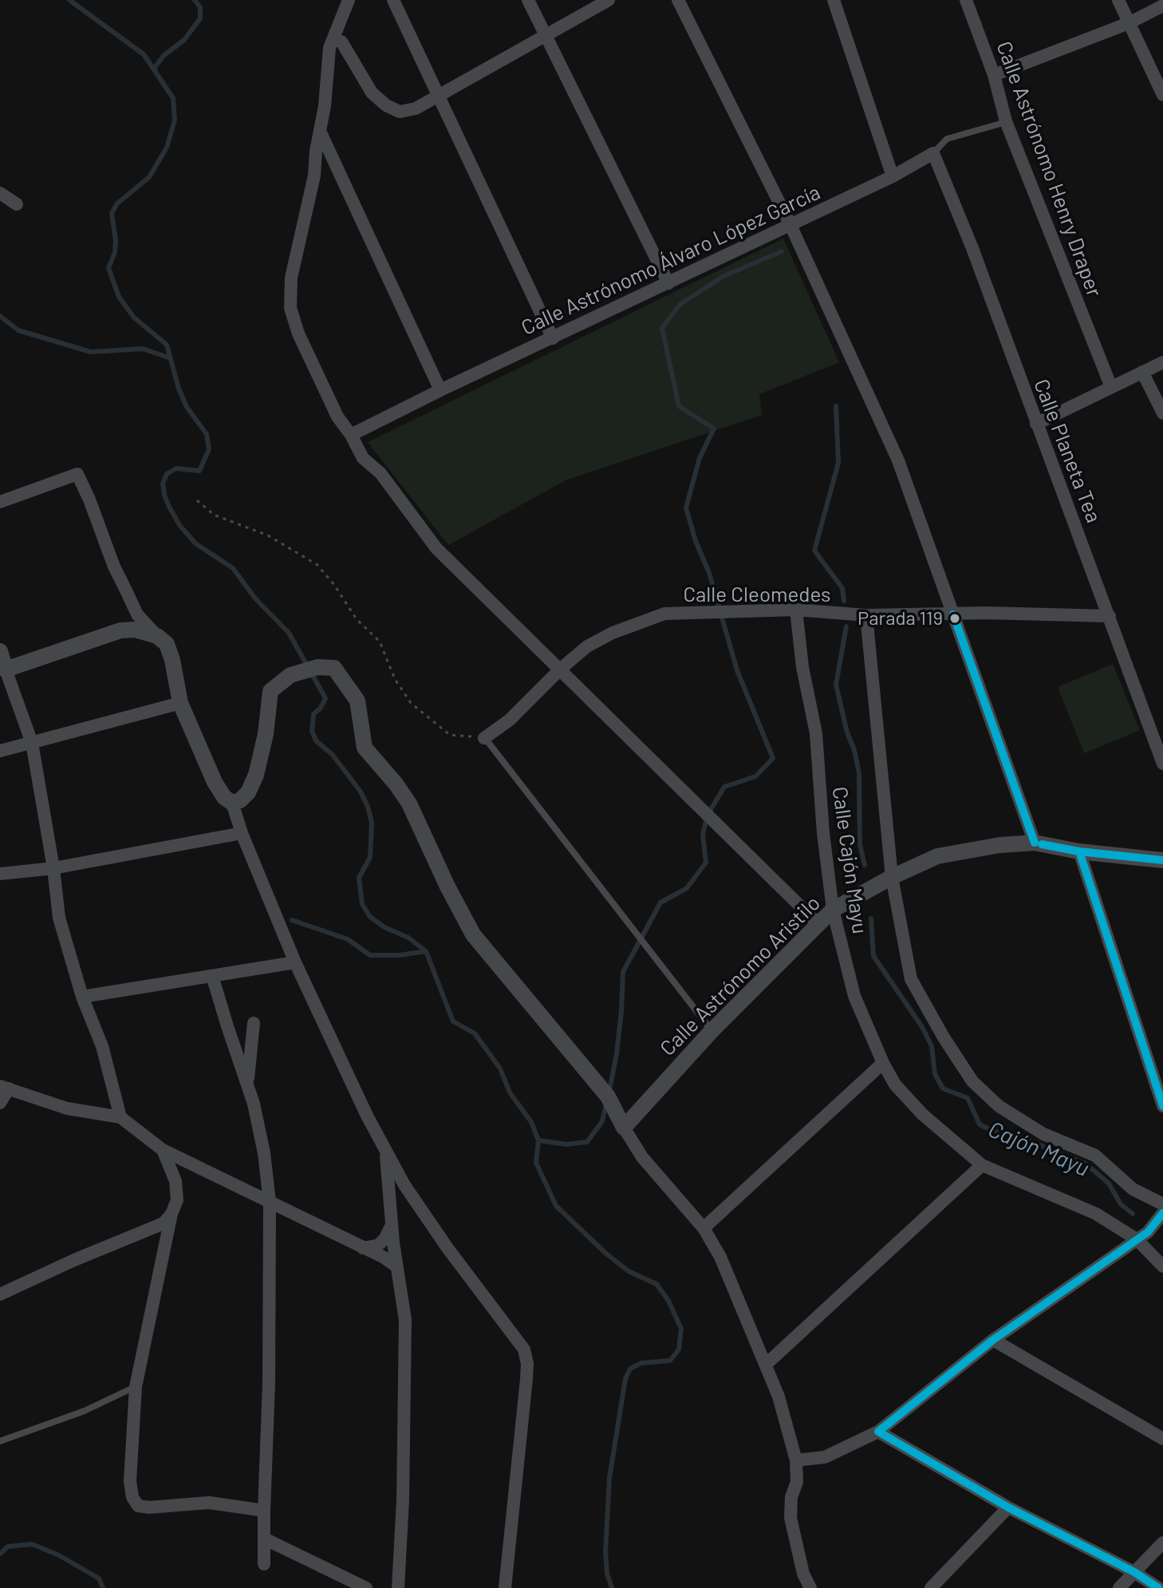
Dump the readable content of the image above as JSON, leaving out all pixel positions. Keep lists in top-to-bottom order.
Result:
{
  "streets": {
    "street": [
      "Calle Astrónomo Henry Draper",
      "Calle Astrónomo Álvaro López García",
      "Calle Planeta Tea",
      "Calle Cleomedes",
      "Calle Cajón Mayu",
      "Calle Astrónomo Aristilo"
    ]
  },
  "crossings": [
    ["Calle Astrónomo Henry Draper", "Calle Astrónomo Álvaro López García"],
    ["Calle Astrónomo Álvaro López García", "Calle Planeta Tea"],
    ["Calle Planeta Tea", "Calle Cleomedes"],
    ["Calle Cleomedes", "Calle Cajón Mayu"],
    ["Calle Cajón Mayu", "Calle Astrónomo Aristilo"]
  ],
  "water": ["Cajón Mayu"],
  "places": ["Parada 119"]
}
